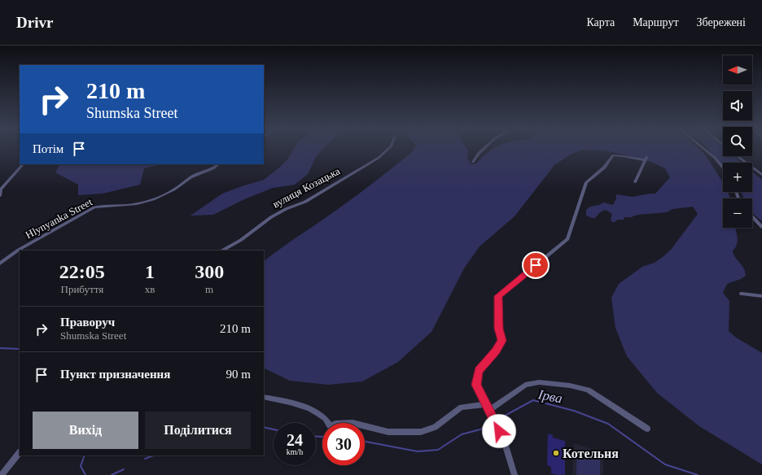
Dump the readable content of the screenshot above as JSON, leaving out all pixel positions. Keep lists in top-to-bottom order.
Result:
{
  "streets": {
    "street": ["вулиця Козацька", "Hlynyanka Street"]
  },
  "water": ["Ірва"],
  "places": ["Котельня"],
  "north": "left",
  "page": {
    "header": "Drivr",
    "nav": ["Карта", "Маршрут", "Збережені"],
    "map_buttons": ["+", "−"],
    "turn": ["210 m", "Shumska Street"],
    "then": "Потім",
    "eta": [
      "22:05",
      "Прибуття",
      "1",
      "хв",
      "300",
      "m"
    ],
    "list": [
      {
        "name": "Праворуч",
        "note": "Shumska Street",
        "value": "210 m"
      },
      {
        "name": "Пункт призначення",
        "value": "90 m"
      }
    ],
    "buttons": ["Вихід", "Поділитися"],
    "speed": "24 km/h",
    "limit": "30"
  }
}
